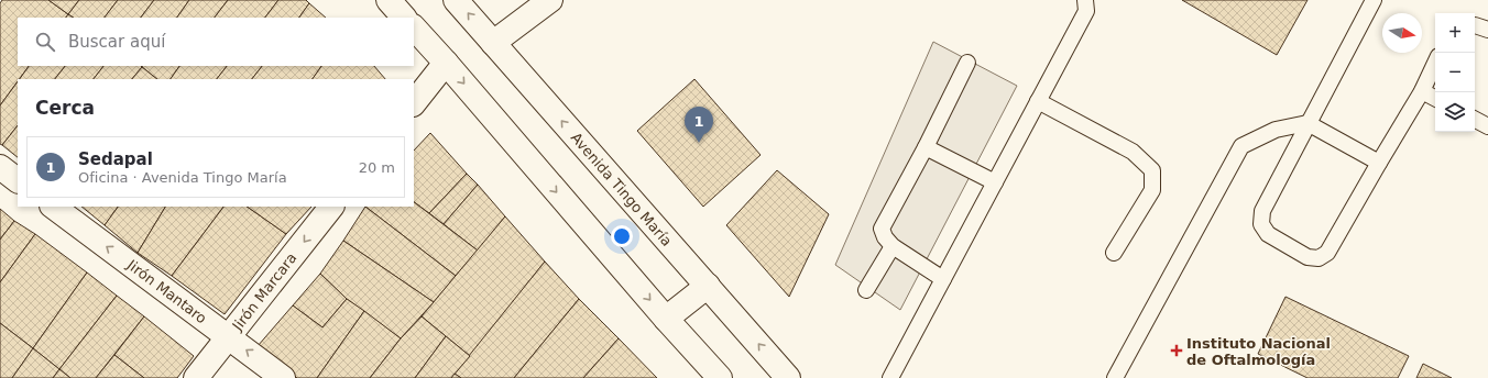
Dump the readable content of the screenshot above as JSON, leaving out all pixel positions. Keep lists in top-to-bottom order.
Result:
{
  "streets": {
    "main road": ["Avenida Tingo María", "Jirón Mantaro", "Jirón Marcara"]
  },
  "crossings": [
    ["Jirón Mantaro", "Jirón Marcara"]
  ],
  "one_way": ["Jirón Mantaro", "Jirón Marcara"],
  "places": {
    "health": ["Instituto Nacional de Oftalmología"]
  },
  "north": "right",
  "page": {
    "map_buttons": ["+", "−"],
    "search": "Buscar aquí",
    "heading": "Cerca",
    "pins": "1",
    "list": [
      {
        "mark": "1",
        "name": "Sedapal",
        "note": "Oficina · Avenida Tingo María",
        "value": "20 m"
      }
    ]
  }
}
